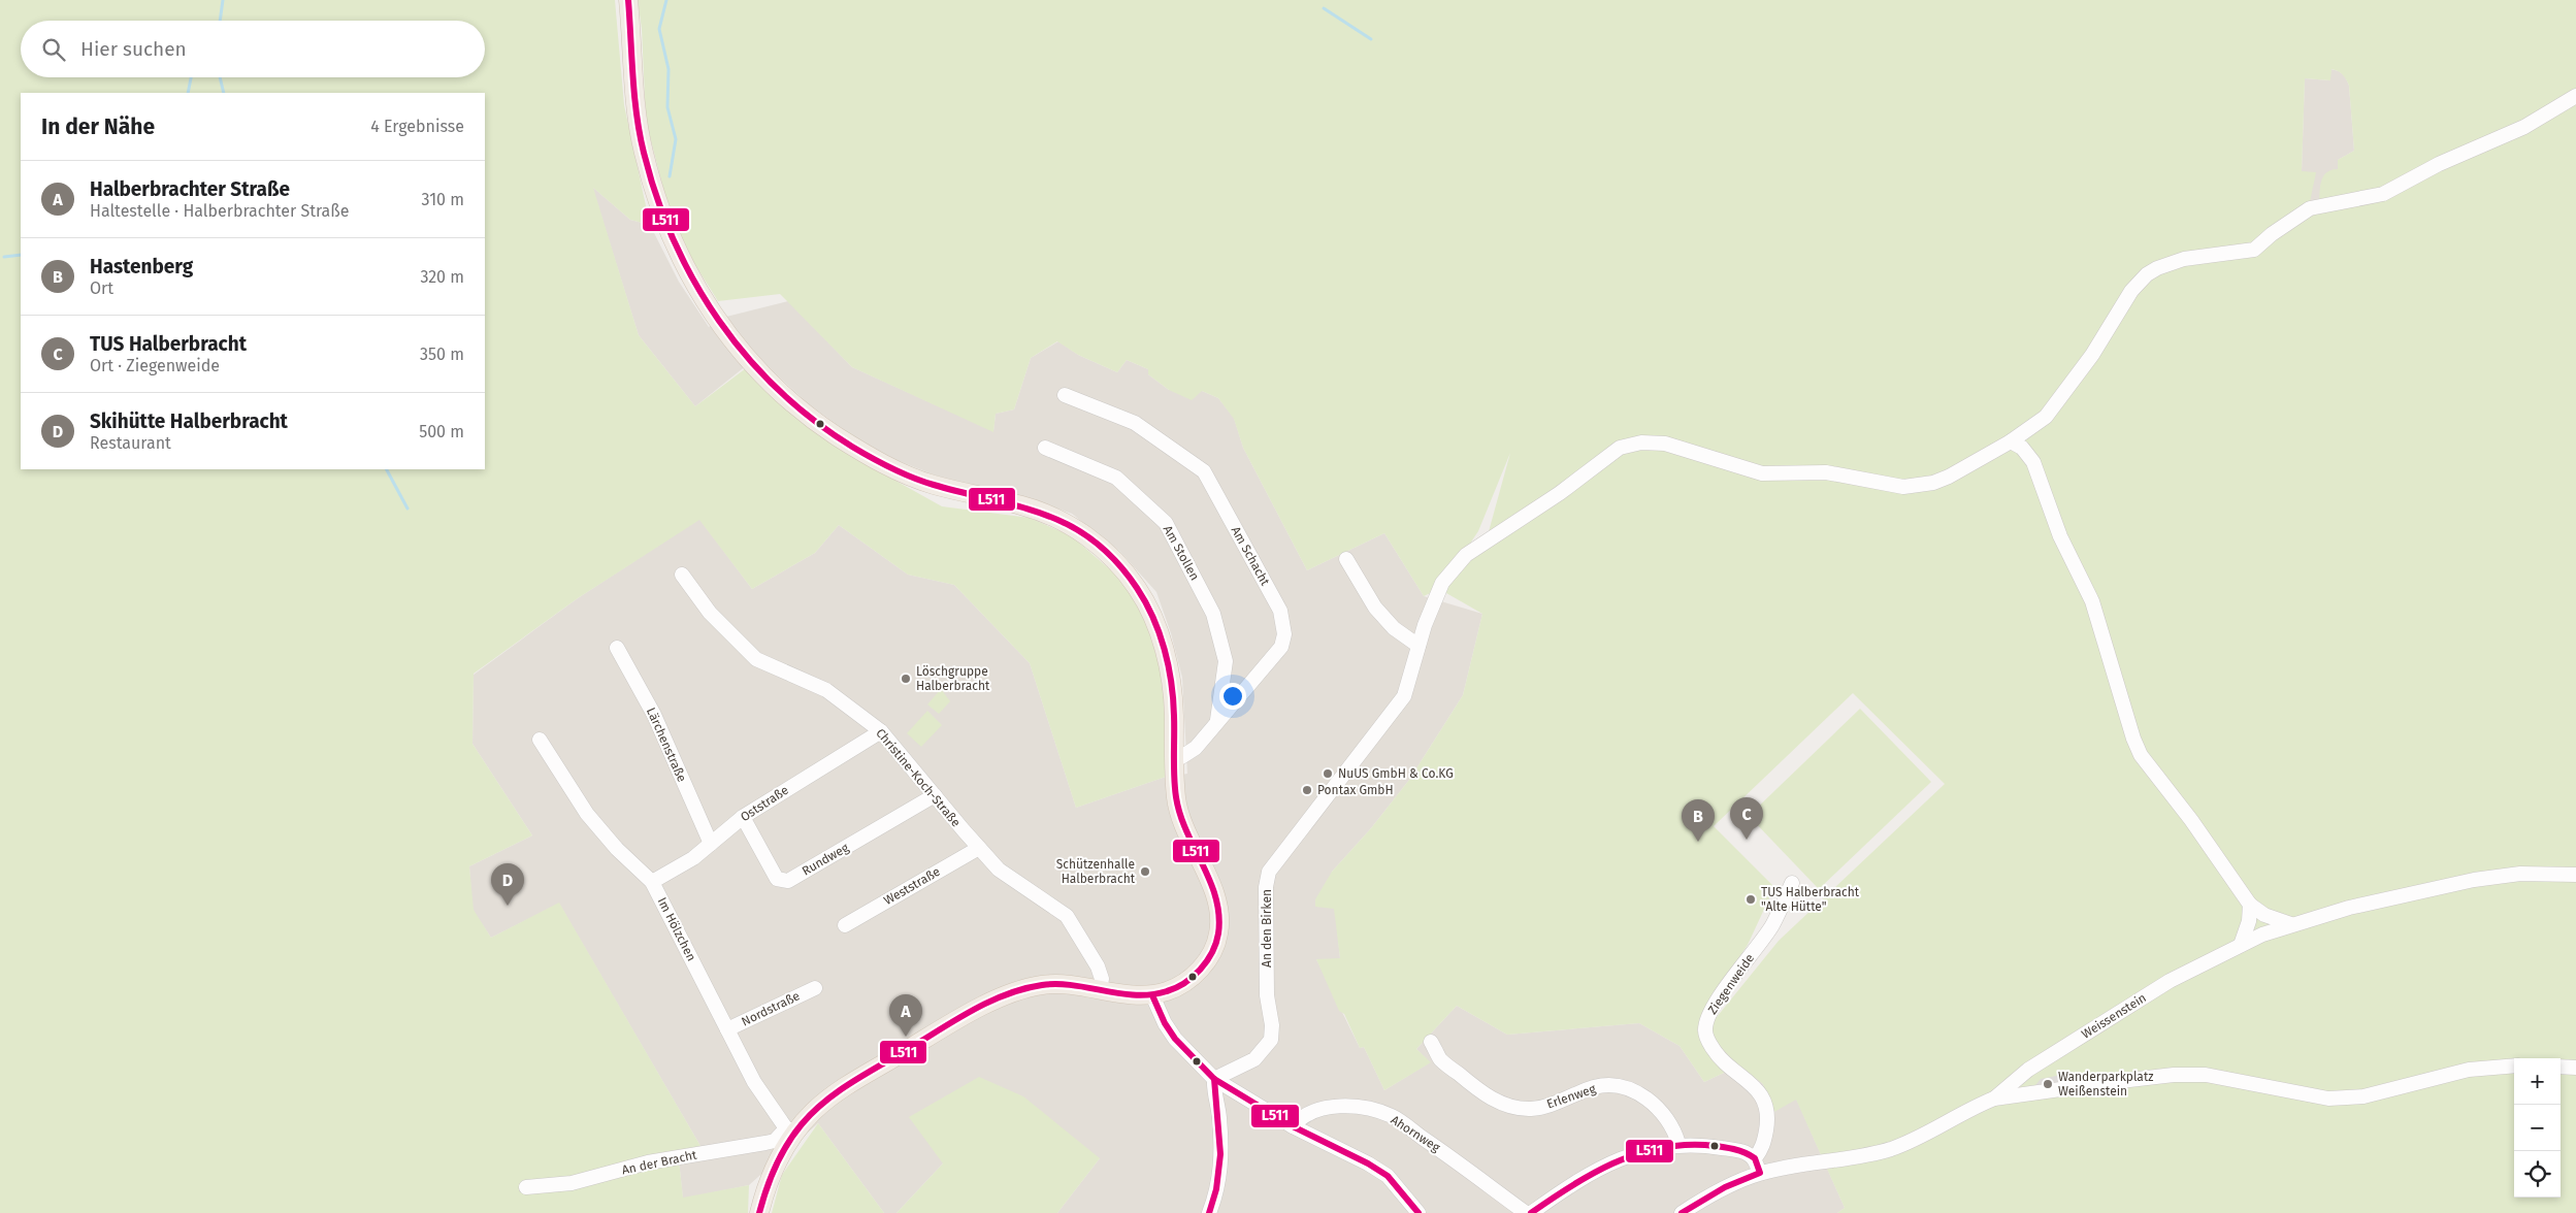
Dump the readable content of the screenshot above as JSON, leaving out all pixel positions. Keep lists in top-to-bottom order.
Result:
{
  "streets": {
    "street": [
      "Am Stollen",
      "Am Schacht",
      "Lärchenstraße",
      "Christine-Koch-Straße",
      "Oststraße",
      "Rundweg",
      "Weststraße",
      "An den Birken",
      "Im Hölzchen",
      "Ziegenweide",
      "Nordstraße",
      "Weissenstein",
      "Erlenweg",
      "Ahornweg",
      "An der Bracht"
    ]
  },
  "crossings": [
    ["Am Stollen", "Am Schacht"],
    ["Lärchenstraße", "Oststraße"],
    ["Christine-Koch-Straße", "Oststraße"],
    ["Christine-Koch-Straße", "Rundweg"],
    ["Christine-Koch-Straße", "Weststraße"],
    ["Oststraße", "Rundweg"],
    ["Oststraße", "Im Hölzchen"],
    ["Im Hölzchen", "Nordstraße"],
    ["Im Hölzchen", "An der Bracht"]
  ],
  "places": [
    "Löschgruppe Halberbracht",
    "NuUS GmbH & Co.KG",
    "Pontax GmbH",
    "Schützenhalle Halberbracht",
    "TUS Halberbracht \"Alte Hütte\"",
    "Wanderparkplatz Weißenstein"
  ],
  "lines": ["transit line L511"],
  "page": {
    "search": "Hier suchen",
    "heading": ["In der Nähe", "4 Ergebnisse"],
    "list": [
      {
        "mark": "A",
        "name": "Halberbrachter Straße",
        "note": "Haltestelle · Halberbrachter Straße",
        "value": "310 m"
      },
      {
        "mark": "B",
        "name": "Hastenberg",
        "note": "Ort",
        "value": "320 m"
      },
      {
        "mark": "C",
        "name": "TUS Halberbracht",
        "note": "Ort · Ziegenweide",
        "value": "350 m"
      },
      {
        "mark": "D",
        "name": "Skihütte Halberbracht",
        "note": "Restaurant",
        "value": "500 m"
      }
    ],
    "pins": [
      "C",
      "B",
      "D",
      "A"
    ],
    "map_buttons": ["+", "−"]
  }
}
